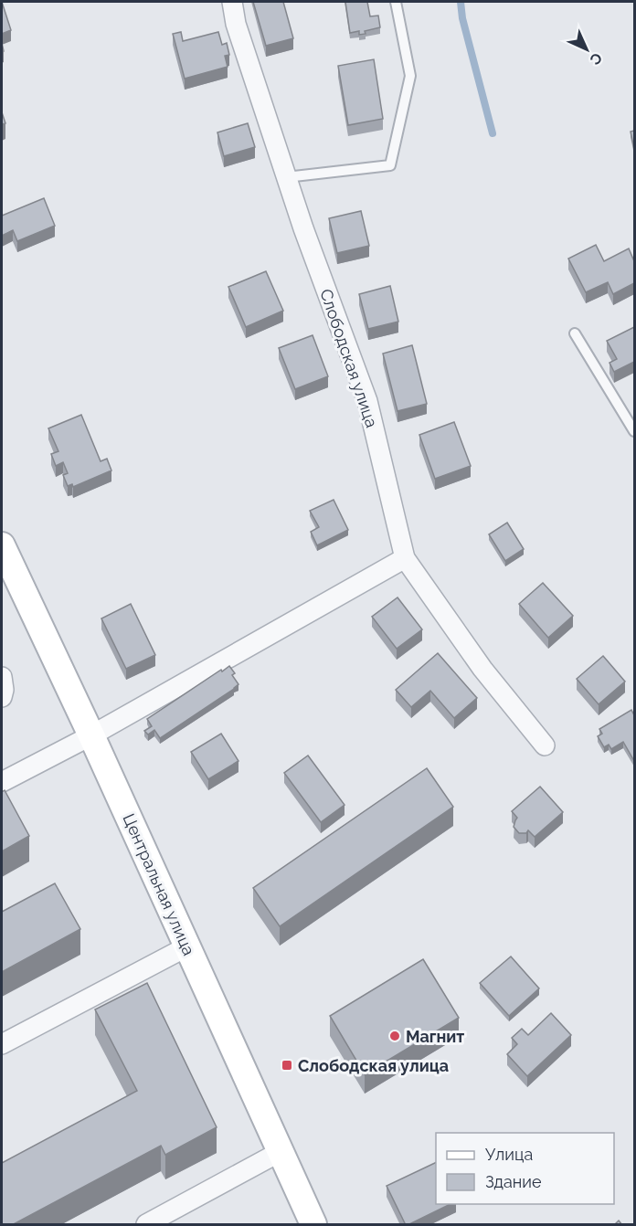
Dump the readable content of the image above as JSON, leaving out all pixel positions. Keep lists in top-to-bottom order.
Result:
{
  "streets": {
    "street": ["Слободская улица", "Центральная улица"]
  },
  "places": {
    "other": ["Магнит"],
    "transit": ["Слободская улица"]
  },
  "legend": ["Улица", "Здание"],
  "north": "bottom right"
}
